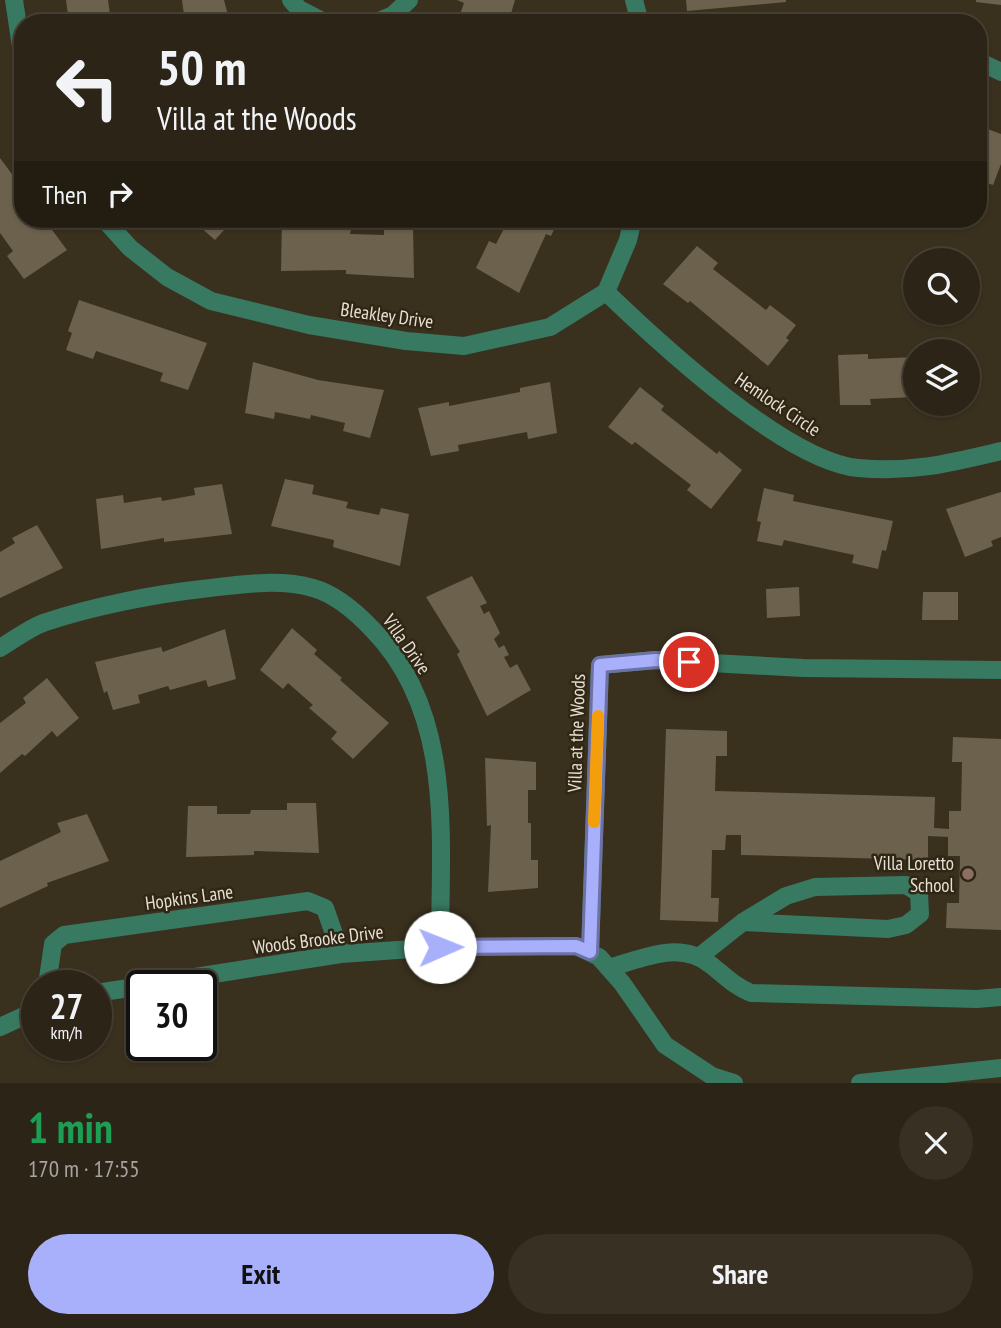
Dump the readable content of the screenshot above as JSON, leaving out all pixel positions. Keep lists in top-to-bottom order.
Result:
{
  "streets": {
    "street": [
      "Bleakley Drive",
      "Hemlock Circle",
      "Villa Drive",
      "Villa at the Woods",
      "Hopkins Lane",
      "Woods Brooke Drive"
    ]
  },
  "crossings": [
    ["Bleakley Drive", "Hemlock Circle"],
    ["Villa Drive", "Woods Brooke Drive"],
    ["Villa at the Woods", "Woods Brooke Drive"],
    ["Hopkins Lane", "Woods Brooke Drive"]
  ],
  "places": ["Villa Loretto School"],
  "page": {
    "turn": ["50 m", "Villa at the Woods"],
    "then": "Then",
    "speed": "27 km/h",
    "limit": "30",
    "heading": ["1 min", "170 m · 17:55"],
    "buttons": ["Exit", "Share"]
  }
}
